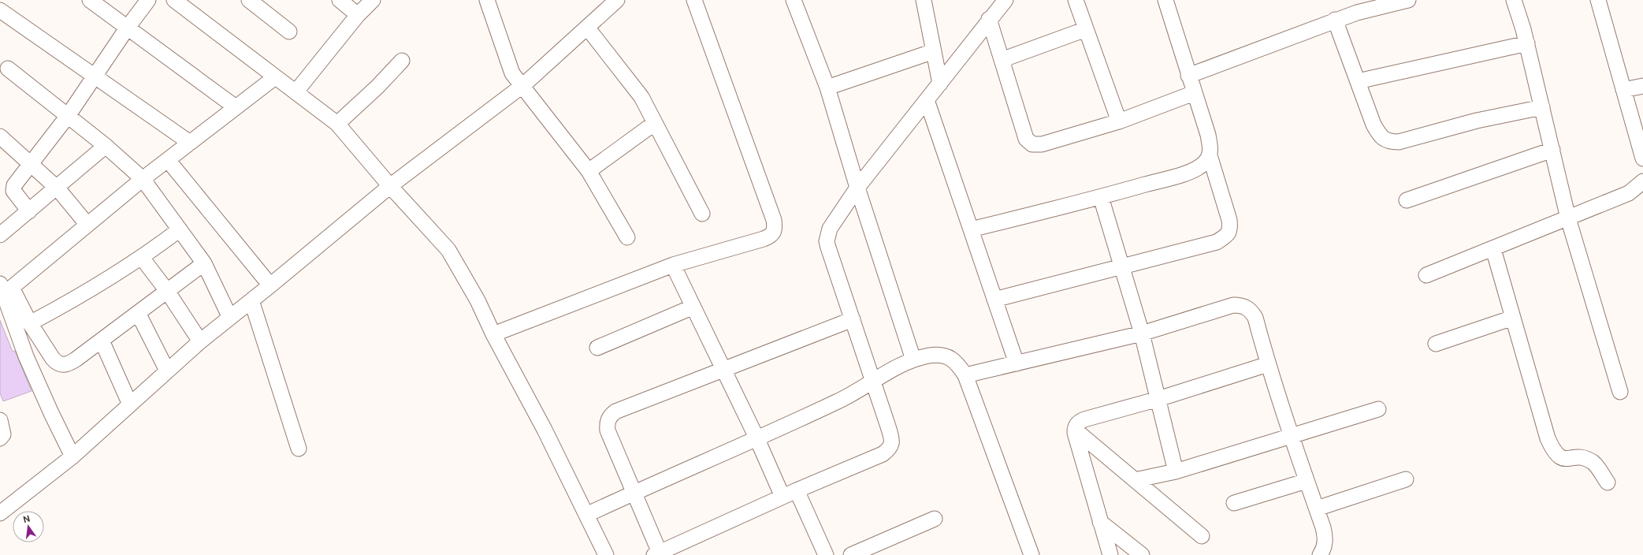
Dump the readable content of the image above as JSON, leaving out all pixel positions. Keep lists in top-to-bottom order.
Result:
{
  "north": "top"
}
